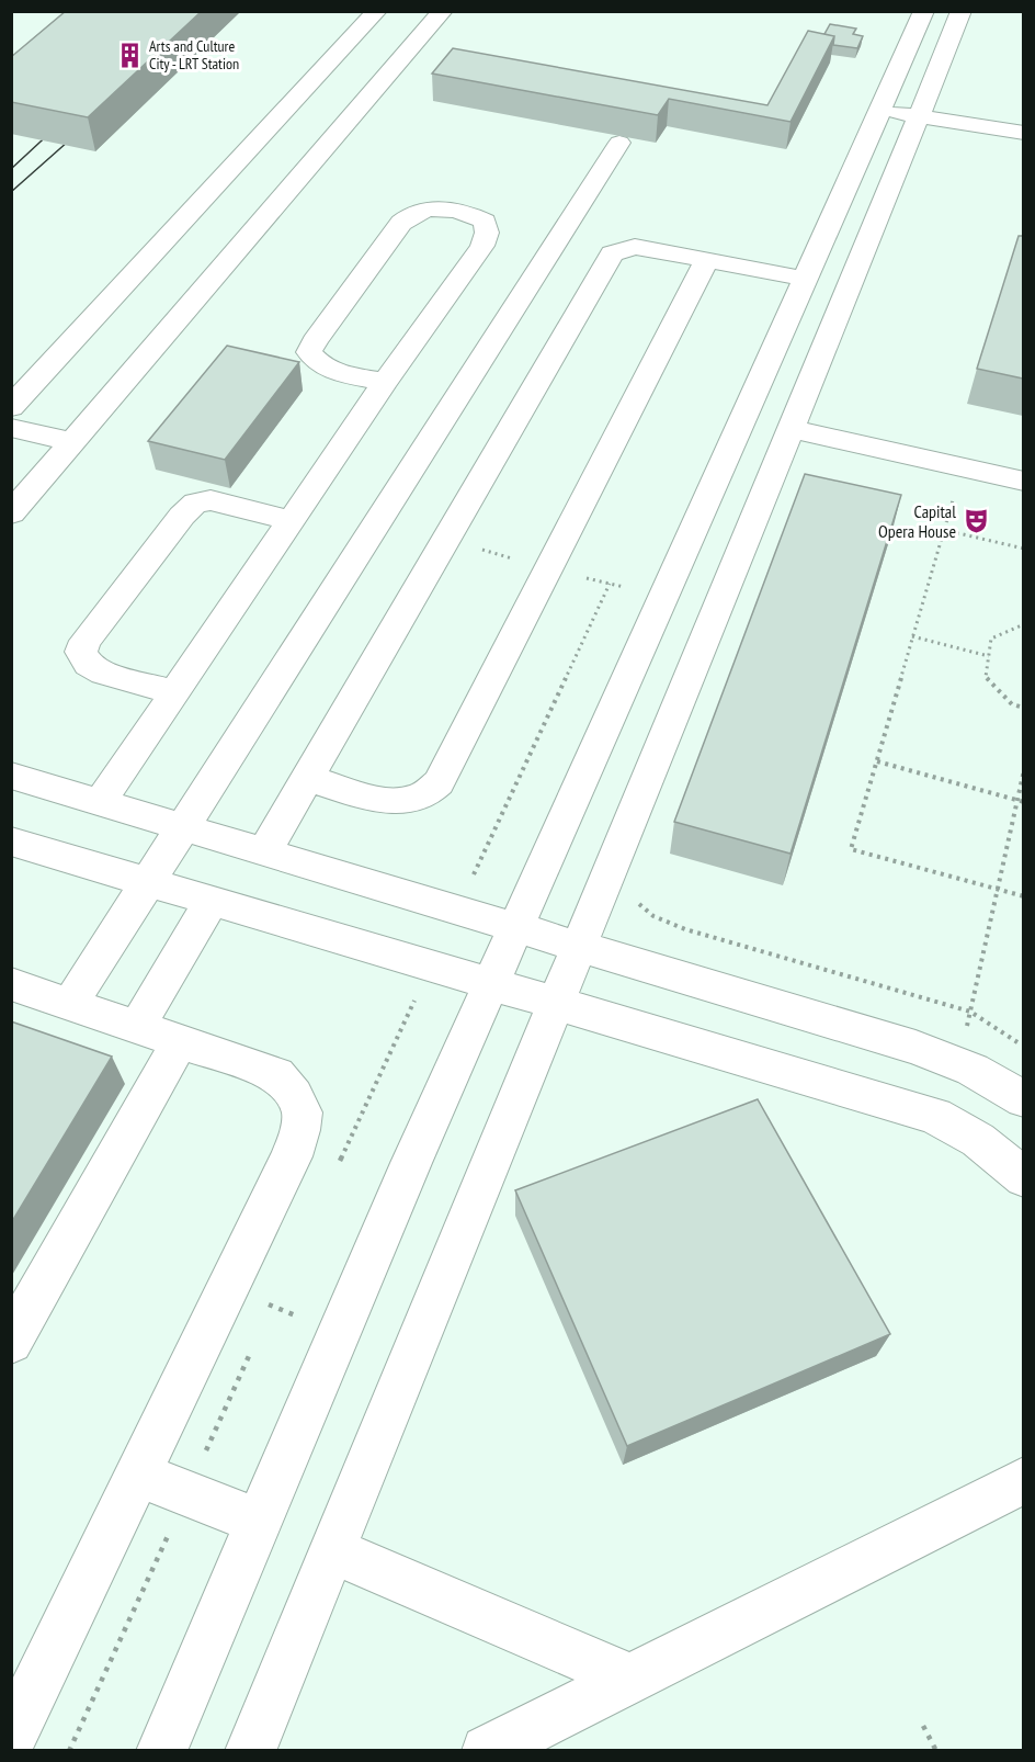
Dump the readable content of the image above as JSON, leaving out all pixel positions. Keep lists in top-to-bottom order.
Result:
{
  "places": {
    "building": ["Arts and Culture City - LRT Station"],
    "theatre": ["Capital Opera House"]
  }
}
